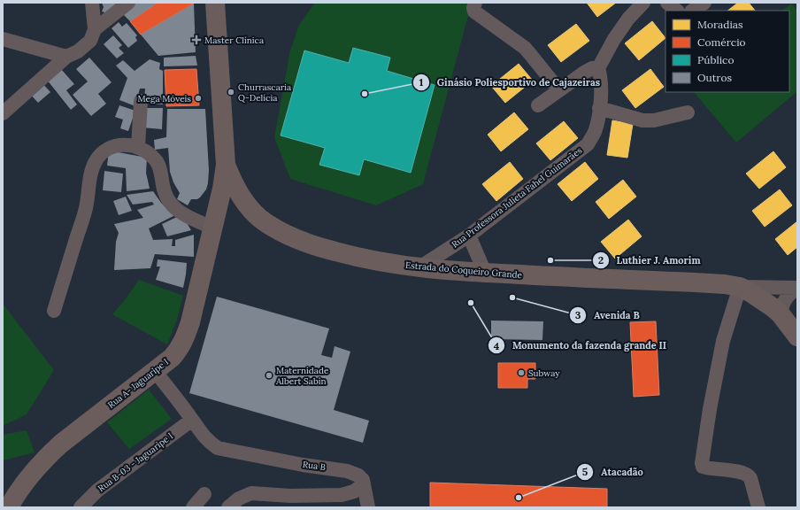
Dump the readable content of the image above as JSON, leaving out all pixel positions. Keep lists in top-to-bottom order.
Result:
{
  "streets": {
    "main road": ["Estrada do Coqueiro Grande", "Rua A- Jaguaripe I"],
    "street": ["Rua Professora Julieta Fahel Guimarães", "Rua B-03 - Jaguaripe I", "Rua B"]
  },
  "crossings": [
    ["Rua Professora Julieta Fahel Guimarães", "Estrada do Coqueiro Grande"],
    ["Estrada do Coqueiro Grande", "Rua A- Jaguaripe I"],
    ["Rua A- Jaguaripe I", "Rua B"],
    ["Rua B-03 - Jaguaripe I", "Rua B"]
  ],
  "places": {
    "health": ["Master Clínica"],
    "other": [
      "Churrascaria Q-Delícia",
      "Ginásio Poliesportivo de Cajazeiras",
      "Mega Móveis",
      "Luthier J. Amorim",
      "Avenida B",
      "Monumento da fazenda grande II",
      "Subway",
      "Maternidade Albert Sabin",
      "Atacadão"
    ]
  },
  "legend": [
    "Moradias",
    "Comércio",
    "Público",
    "Outros"
  ]
}
